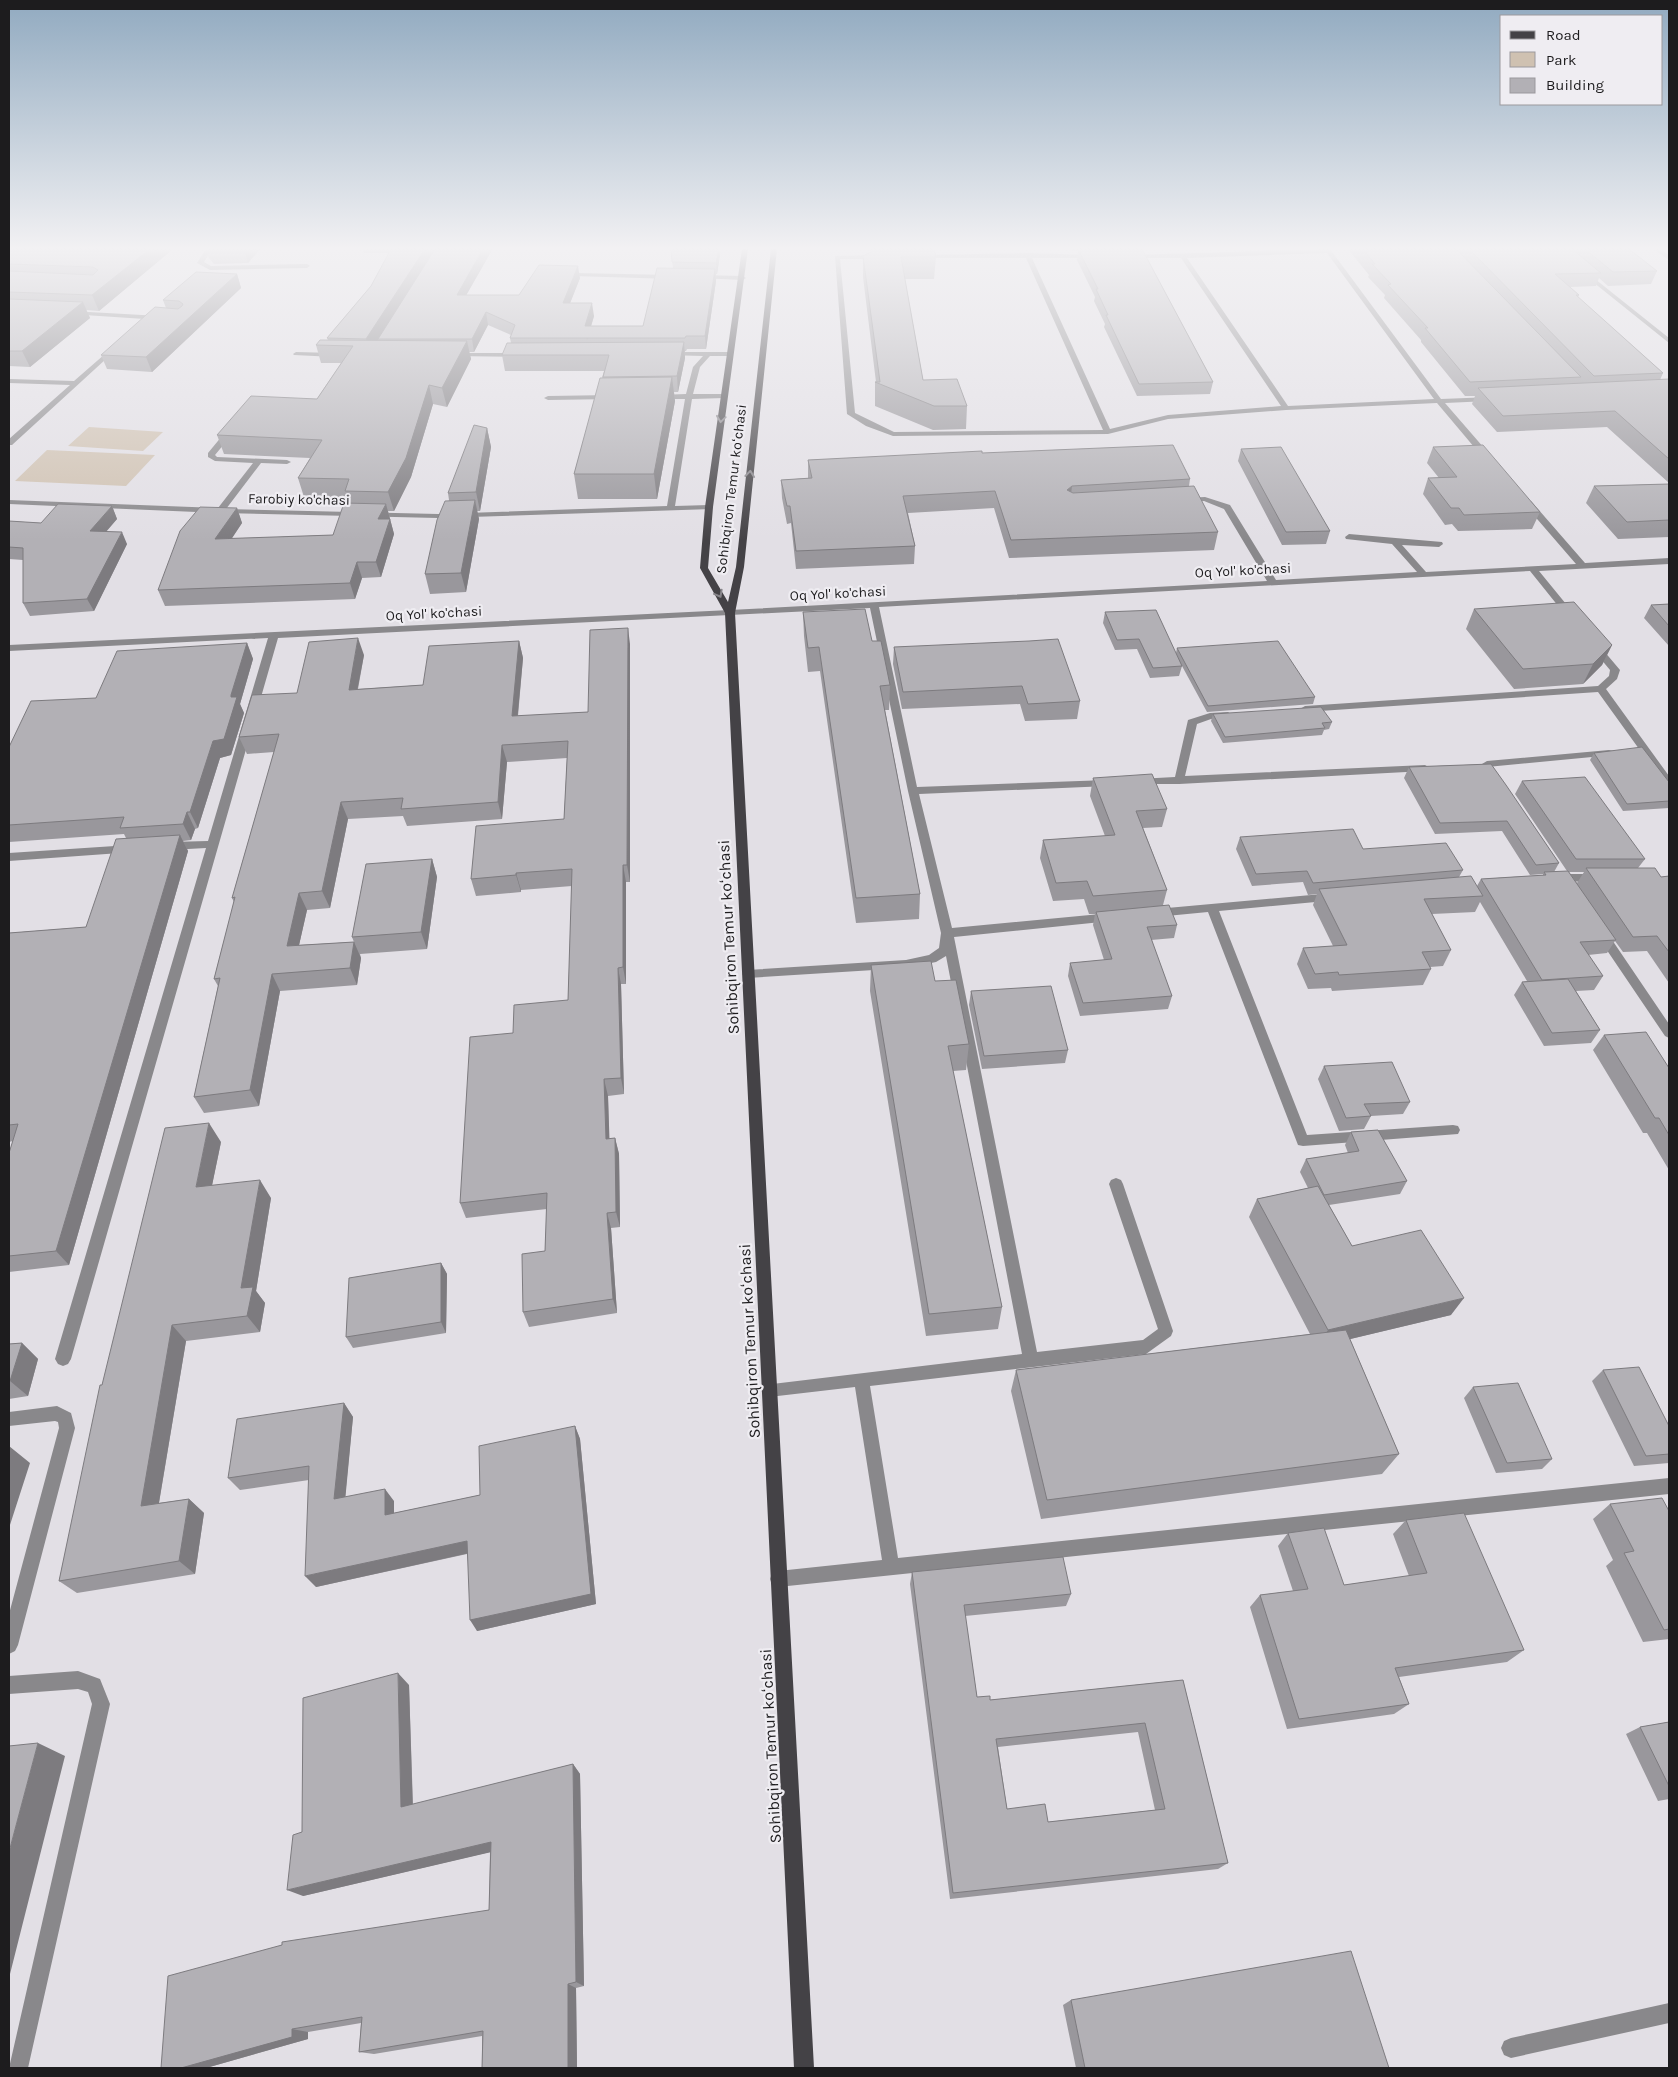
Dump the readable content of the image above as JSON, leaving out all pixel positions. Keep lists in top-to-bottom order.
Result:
{
  "streets": {
    "main road": ["Sohibqiron Temur koʻchasi"],
    "street": ["Farobiy ko'chasi", "Oq Yol' ko'chasi"]
  },
  "crossings": [
    ["Sohibqiron Temur koʻchasi", "Farobiy ko'chasi"],
    ["Sohibqiron Temur koʻchasi", "Oq Yol' ko'chasi"]
  ],
  "legend": ["Road", "Park", "Building"]
}
